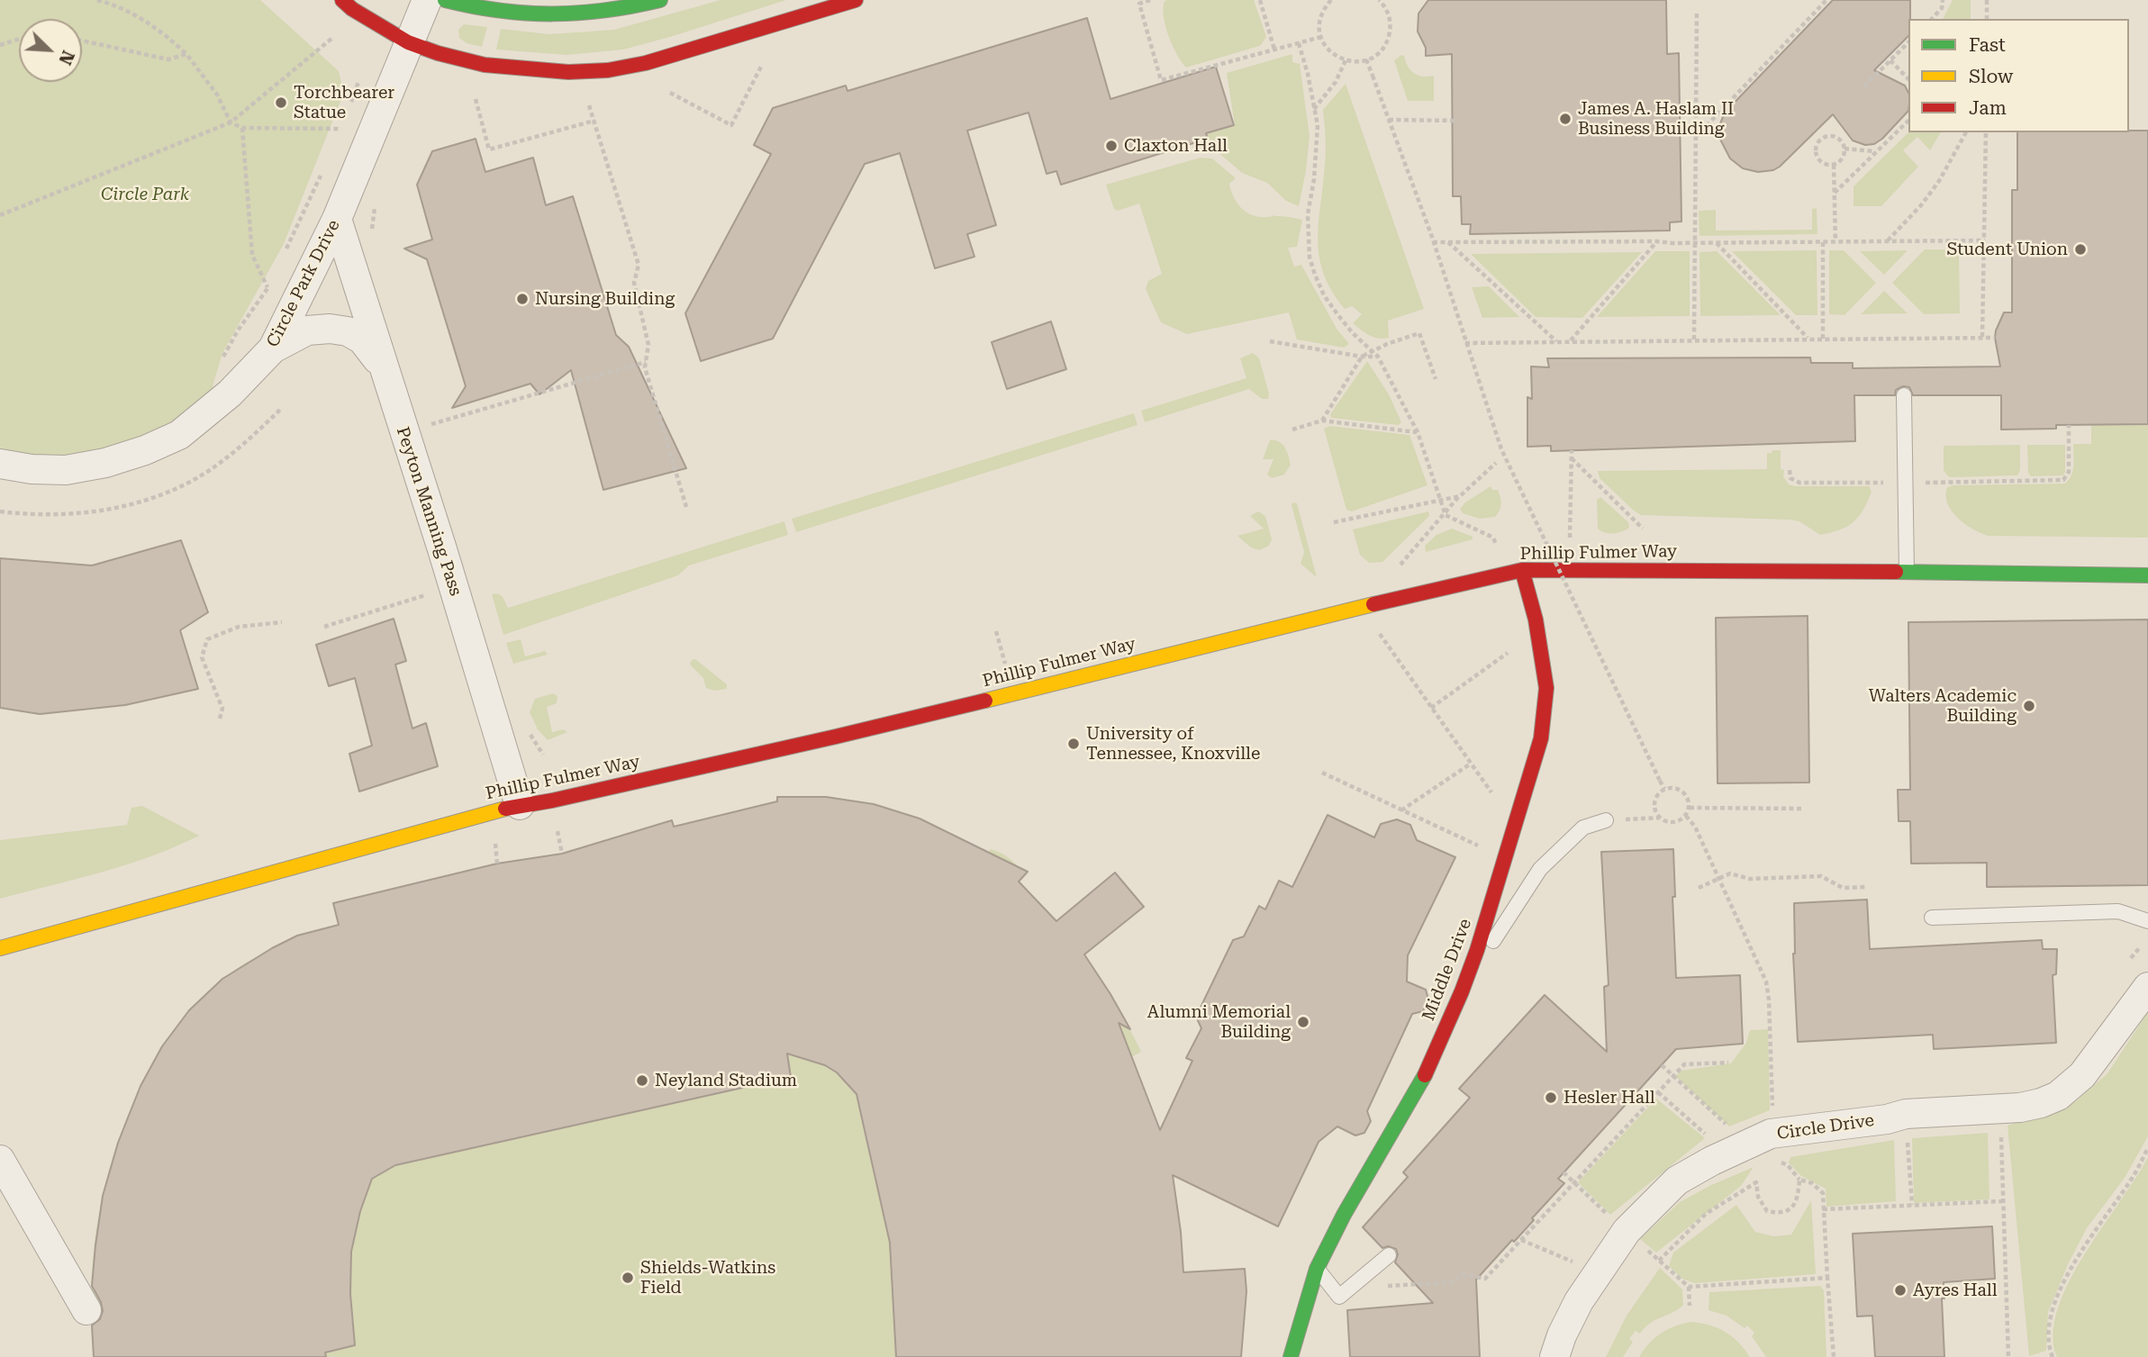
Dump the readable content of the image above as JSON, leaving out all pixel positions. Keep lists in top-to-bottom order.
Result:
{
  "streets": {
    "street": [
      "Circle Park Drive",
      "Peyton Manning Pass",
      "Phillip Fulmer Way",
      "Middle Drive",
      "Circle Drive"
    ]
  },
  "crossings": [
    ["Circle Park Drive", "Peyton Manning Pass"],
    ["Peyton Manning Pass", "Phillip Fulmer Way"],
    ["Phillip Fulmer Way", "Middle Drive"]
  ],
  "parks": ["Circle Park"],
  "places": [
    "Torchbearer Statue",
    "James A. Haslam II Business Building",
    "Claxton Hall",
    "Student Union",
    "Nursing Building",
    "Walters Academic Building",
    "University of Tennessee, Knoxville",
    "Alumni Memorial Building",
    "Neyland Stadium",
    "Hesler Hall",
    "Shields-Watkins Field",
    "Ayres Hall"
  ],
  "legend": ["Fast", "Slow", "Jam"],
  "north": "bottom right"
}
